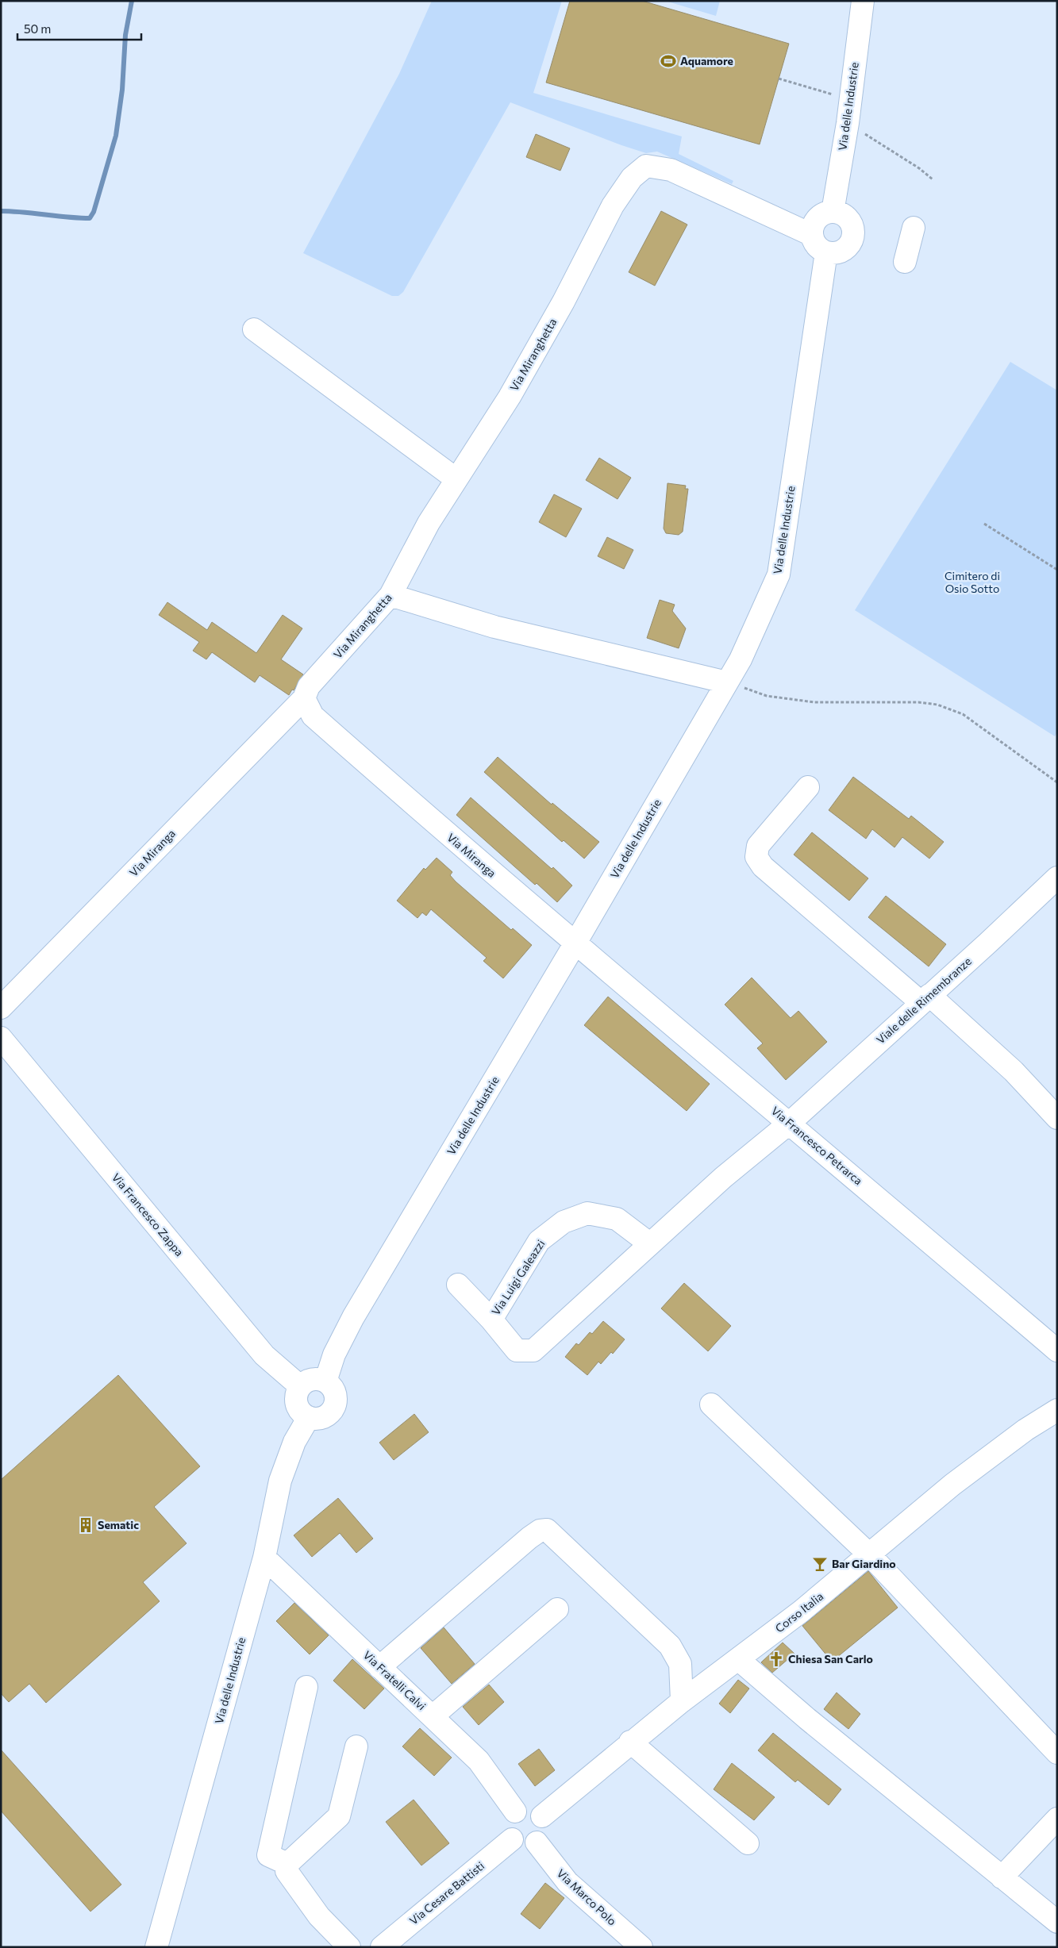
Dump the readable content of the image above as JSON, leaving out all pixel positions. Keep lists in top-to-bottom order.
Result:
{
  "streets": {
    "street": [
      "Via delle Industrie",
      "Via Miranghetta",
      "Via Miranga",
      "Viale delle Rimembranze",
      "Via Francesco Petrarca",
      "Via Francesco Zappa",
      "Via Luigi Galeazzi",
      "Corso Italia",
      "Via Fratelli Calvi",
      "Via Cesare Battisti",
      "Via Marco Polo"
    ]
  },
  "crossings": [
    ["Via delle Industrie", "Via Miranghetta"],
    ["Via delle Industrie", "Via Miranga"],
    ["Via delle Industrie", "Via Francesco Petrarca"],
    ["Via delle Industrie", "Via Francesco Zappa"],
    ["Via delle Industrie", "Via Fratelli Calvi"],
    ["Via Miranghetta", "Via Miranga"],
    ["Via Miranga", "Via Francesco Petrarca"],
    ["Viale delle Rimembranze", "Via Francesco Petrarca"],
    ["Viale delle Rimembranze", "Via Luigi Galeazzi"],
    ["Via Francesco Petrarca", "Via Luigi Galeazzi"],
    ["Corso Italia", "Via Fratelli Calvi"],
    ["Corso Italia", "Via Cesare Battisti"],
    ["Corso Italia", "Via Marco Polo"],
    ["Via Fratelli Calvi", "Via Cesare Battisti"],
    ["Via Fratelli Calvi", "Via Marco Polo"],
    ["Via Cesare Battisti", "Via Marco Polo"]
  ],
  "parks": ["Cimitero di Osio Sotto"],
  "places": {
    "sports": ["Aquamore"],
    "building": ["Sematic"],
    "bar": ["Bar Giardino"],
    "church": ["Chiesa San Carlo"]
  },
  "scale_bar": "50 m"
}
